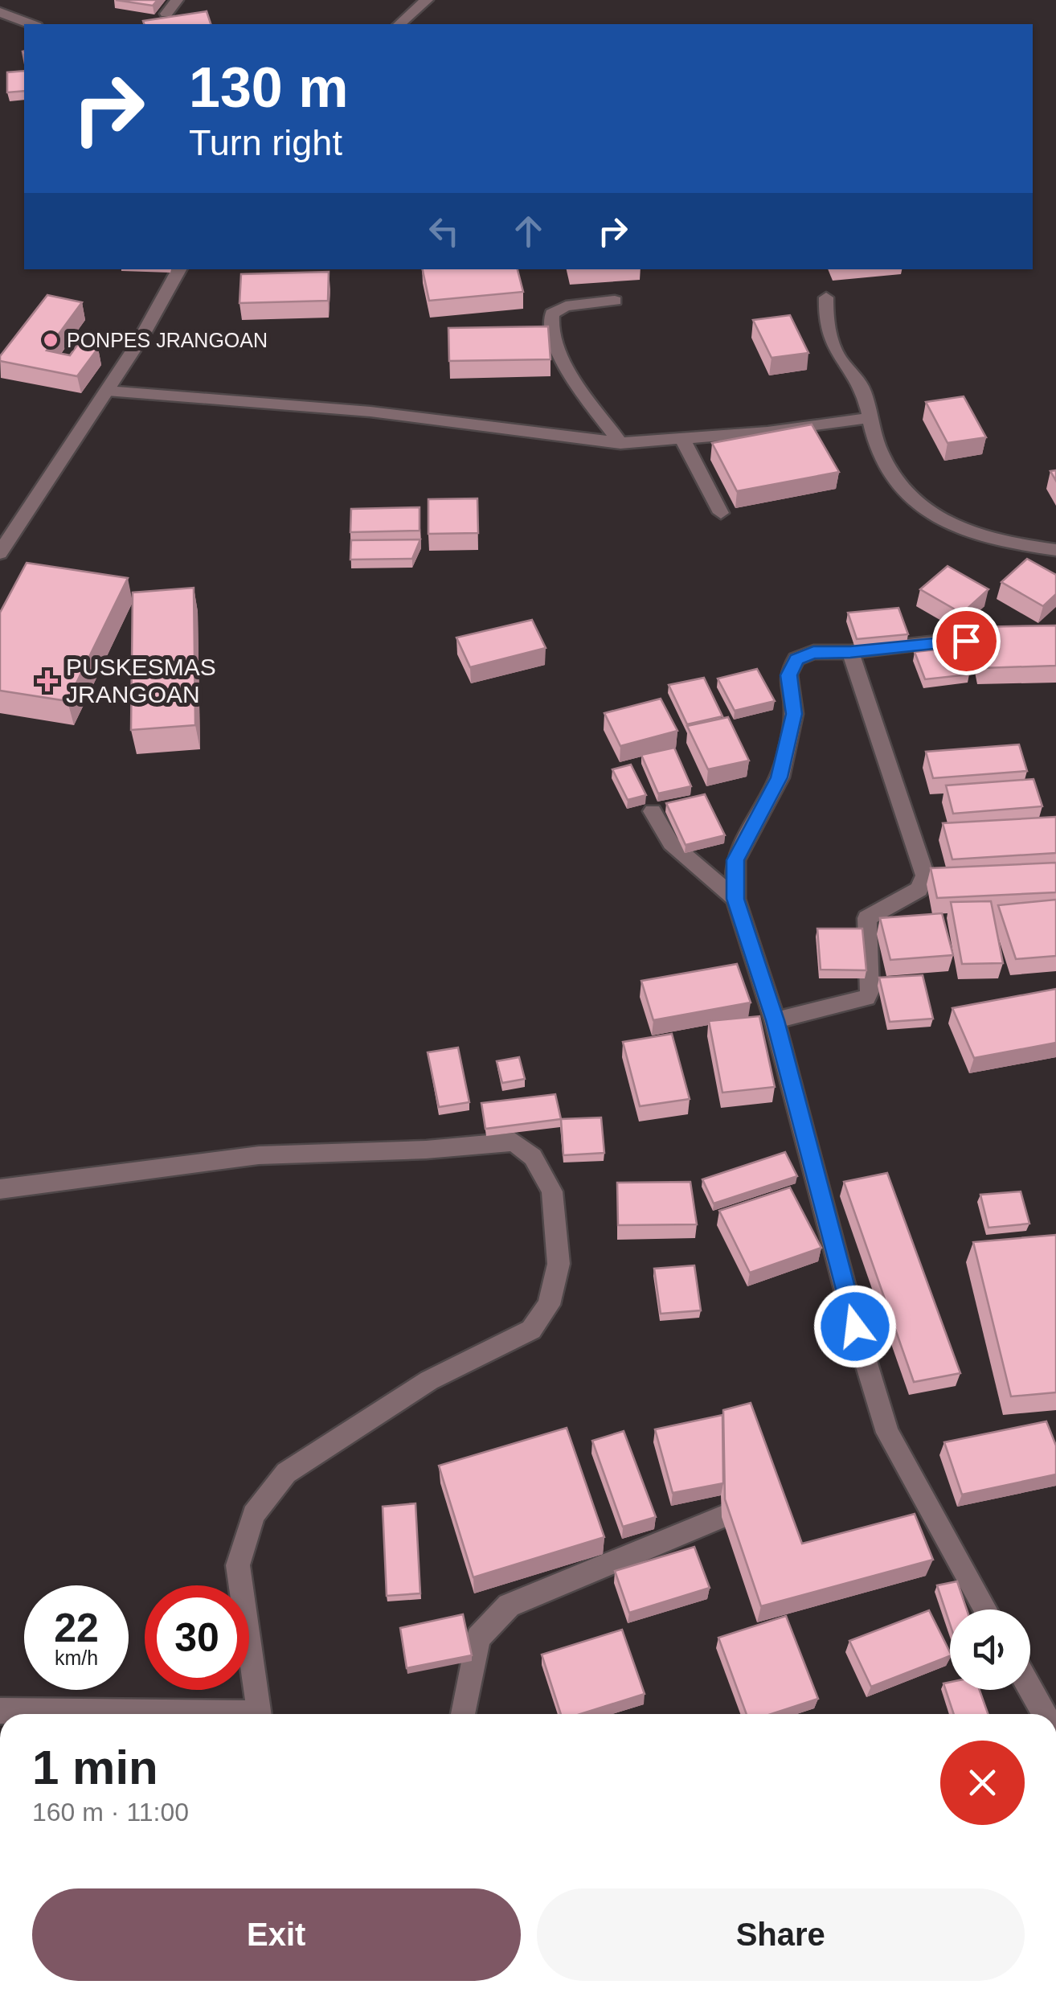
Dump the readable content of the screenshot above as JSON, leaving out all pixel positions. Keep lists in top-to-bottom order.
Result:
{
  "places": {
    "other": ["PONPES JRANGOAN"],
    "health": ["PUSKESMAS JRANGOAN"]
  },
  "page": {
    "turn": ["130 m", "Turn right"],
    "speed": "22 km/h",
    "limit": "30",
    "heading": ["1 min", "160 m · 11:00"],
    "buttons": ["Exit", "Share"]
  }
}
